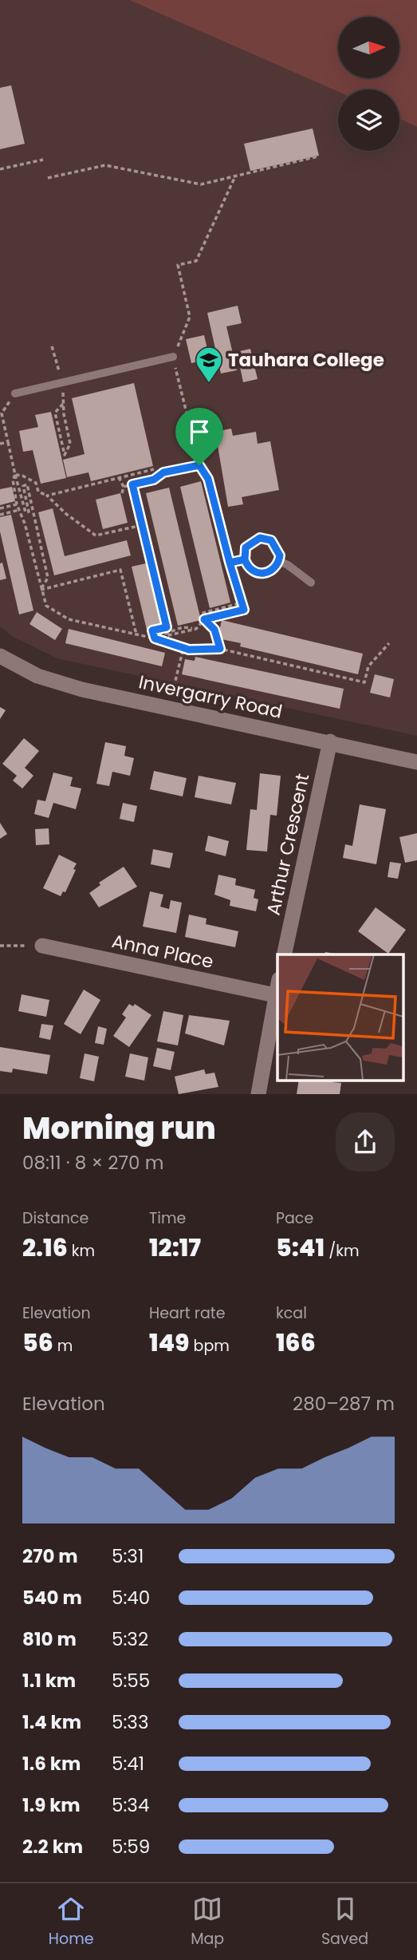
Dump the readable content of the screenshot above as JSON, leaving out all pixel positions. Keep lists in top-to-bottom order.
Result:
{
  "streets": {
    "street": ["Invergarry Road", "Arthur Crescent", "Anna Place"]
  },
  "crossings": [
    ["Invergarry Road", "Arthur Crescent"]
  ],
  "places": {
    "school or university": ["Tauhara College"]
  },
  "north": "right",
  "page": {
    "heading": ["Morning run", "08:11 · 8 × 270 m"],
    "stats": [
      ["Distance", "2.16 km"],
      ["Time", "12:17"],
      ["Pace", "5:41 /km"],
      ["Elevation", "56 m"],
      ["Heart rate", "149 bpm"],
      ["kcal", "166"]
    ],
    "chart": ["Elevation", "280–287 m"],
    "list": [
      {
        "name": "270 m",
        "note": "5:31"
      },
      {
        "name": "540 m",
        "note": "5:40"
      },
      {
        "name": "810 m",
        "note": "5:32"
      },
      {
        "name": "1.1 km",
        "note": "5:55"
      },
      {
        "name": "1.4 km",
        "note": "5:33"
      },
      {
        "name": "1.6 km",
        "note": "5:41"
      },
      {
        "name": "1.9 km",
        "note": "5:34"
      },
      {
        "name": "2.2 km",
        "note": "5:59"
      }
    ],
    "tabs": ["Home", "Map", "Saved"]
  }
}
